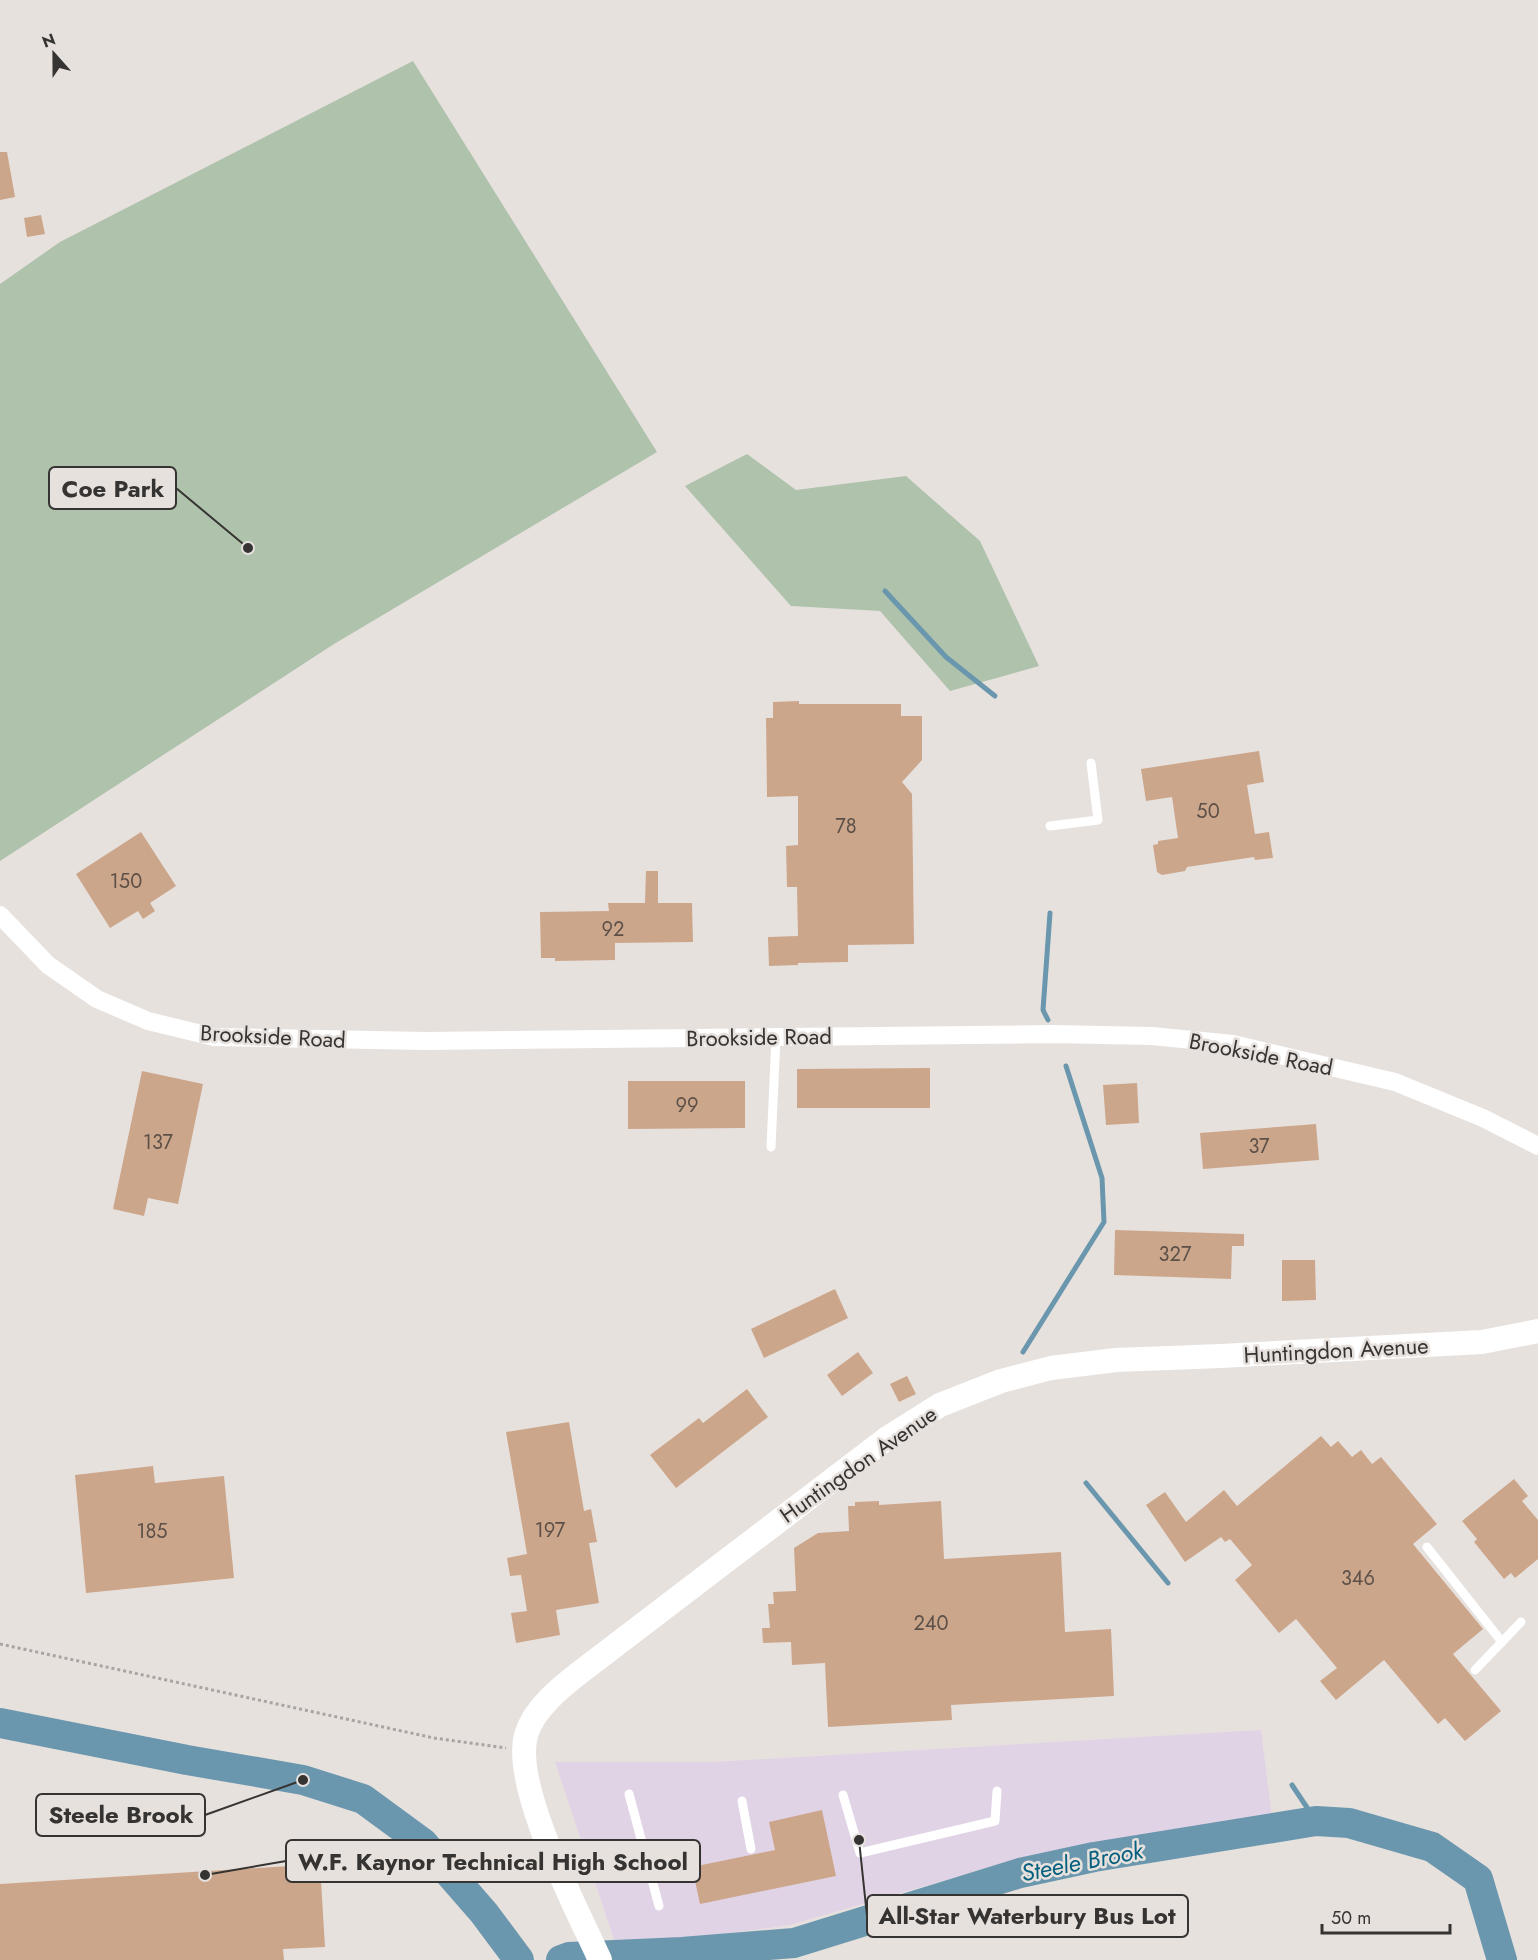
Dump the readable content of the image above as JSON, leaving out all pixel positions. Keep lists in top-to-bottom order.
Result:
{
  "streets": {
    "main road": ["Huntingdon Avenue"],
    "street": ["Brookside Road"]
  },
  "water": ["Steele Brook"],
  "places": [
    "Coe Park",
    "Steele Brook",
    "All-Star Waterbury Bus Lot",
    "W.F. Kaynor Technical High School"
  ],
  "house_numbers": [
    "50",
    "78",
    "150",
    "92",
    "99",
    "137",
    "37",
    "327",
    "197",
    "185",
    "346",
    "240"
  ],
  "scale_bar": "50 m",
  "north": "top"
}
